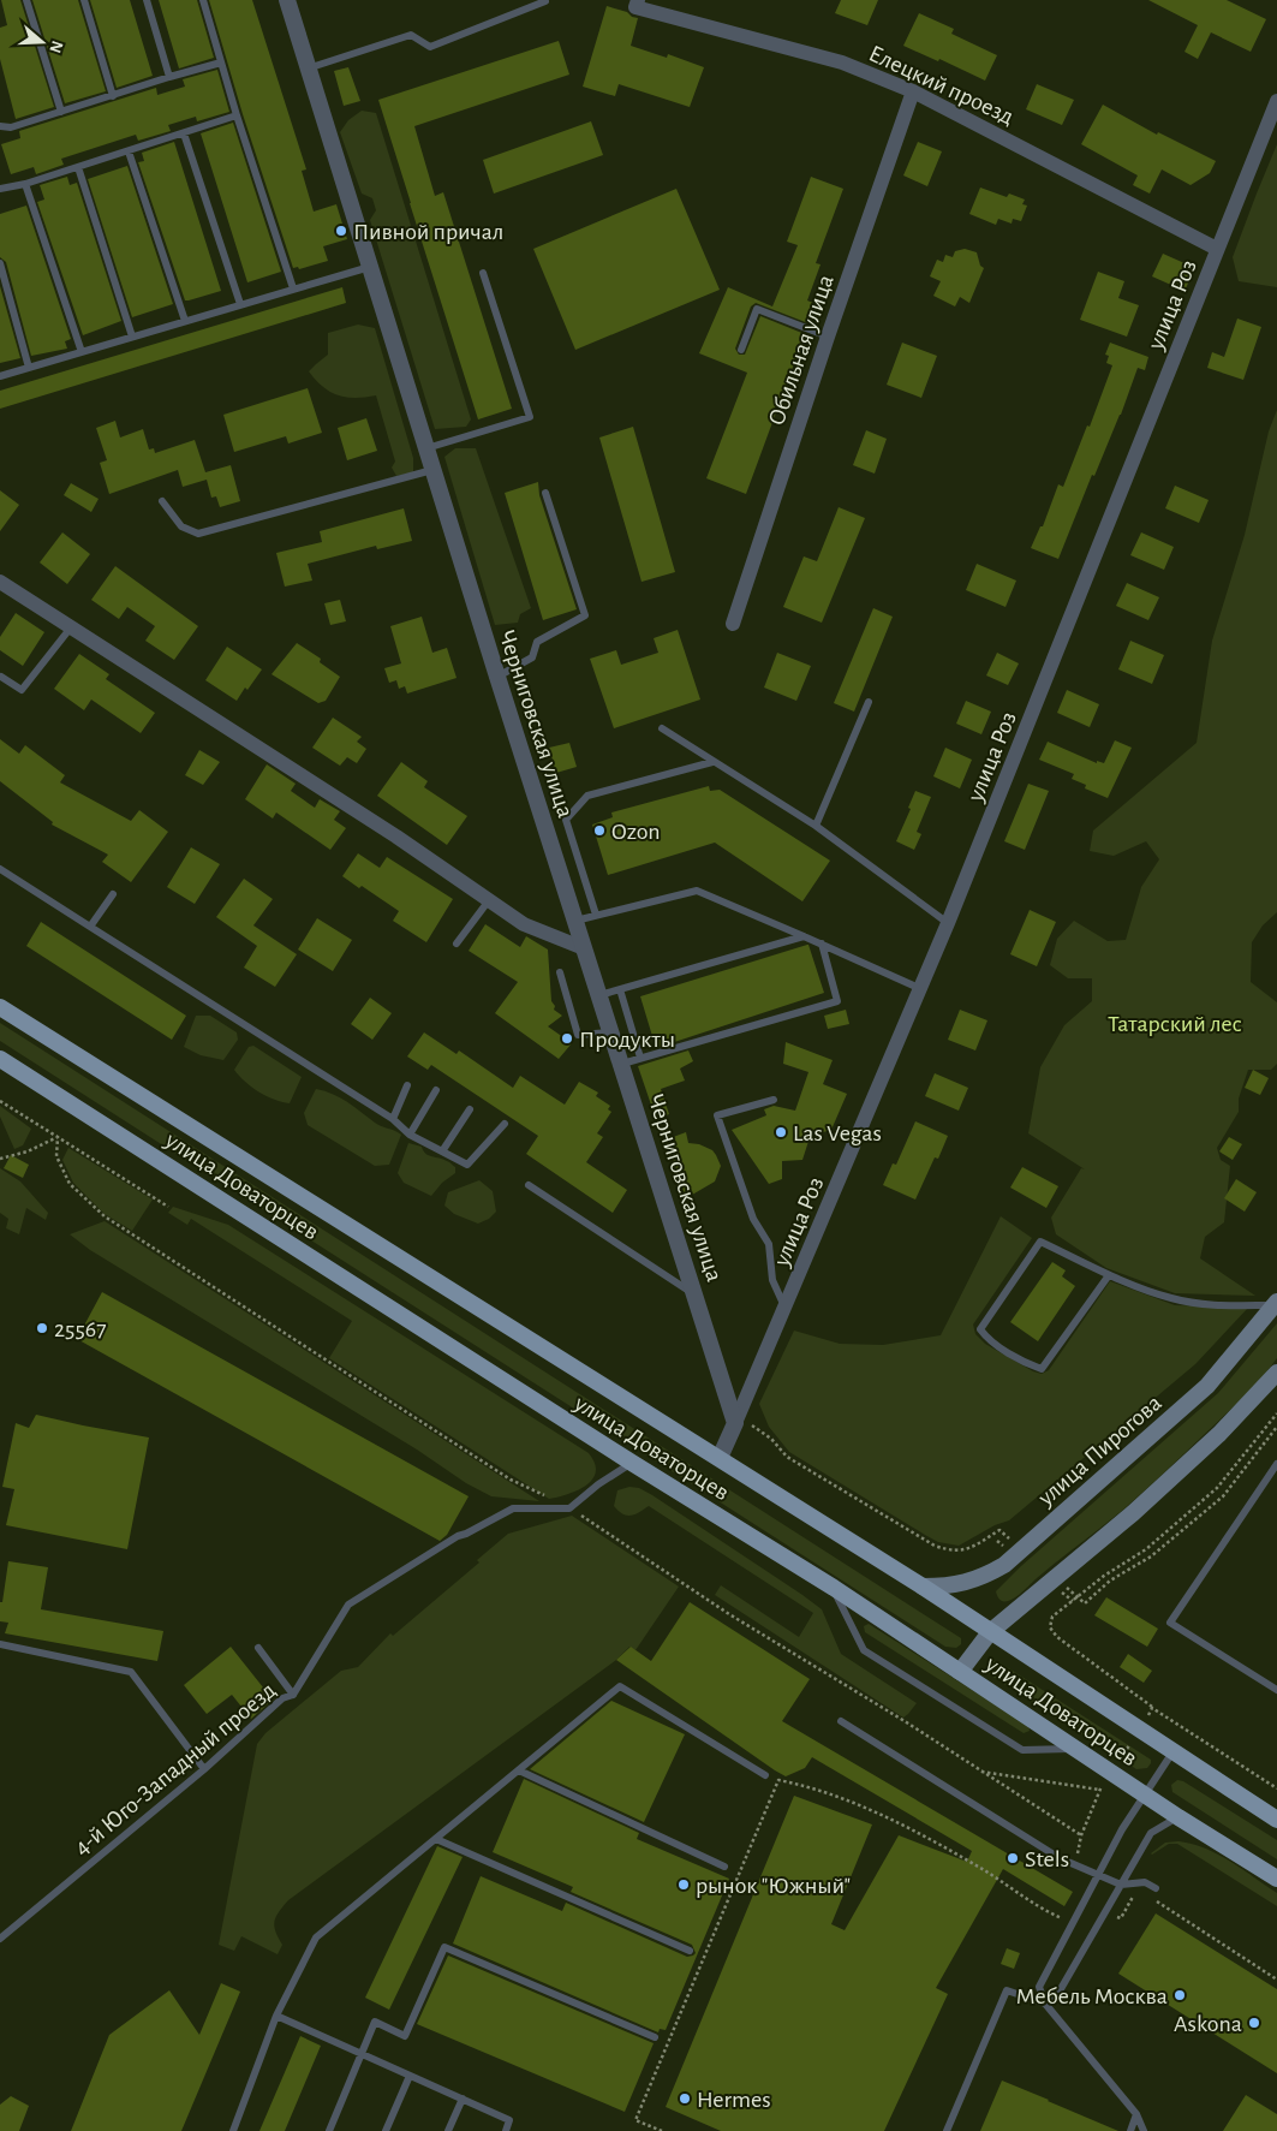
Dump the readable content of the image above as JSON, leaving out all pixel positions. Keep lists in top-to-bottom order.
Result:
{
  "streets": {
    "main road": ["улица Доваторцев", "улица Пирогова"],
    "street": [
      "Елецкий проезд",
      "улица Роз",
      "Обильная улица",
      "Черниговская улица"
    ],
    "lane": ["4-й Юго-Западный проезд"]
  },
  "crossings": [
    ["Елецкий проезд", "улица Роз"],
    ["Елецкий проезд", "Обильная улица"],
    ["улица Роз", "Черниговская улица"],
    ["улица Доваторцев", "улица Пирогова"]
  ],
  "parks": ["Татарский лес"],
  "places": [
    "Пивной причал",
    "Ozon",
    "Продукты",
    "Las Vegas",
    "25567",
    "Stels",
    "рынок \"Южный\"",
    "Мебель Москва",
    "Askona",
    "Hermes"
  ],
  "north": "right"
}
